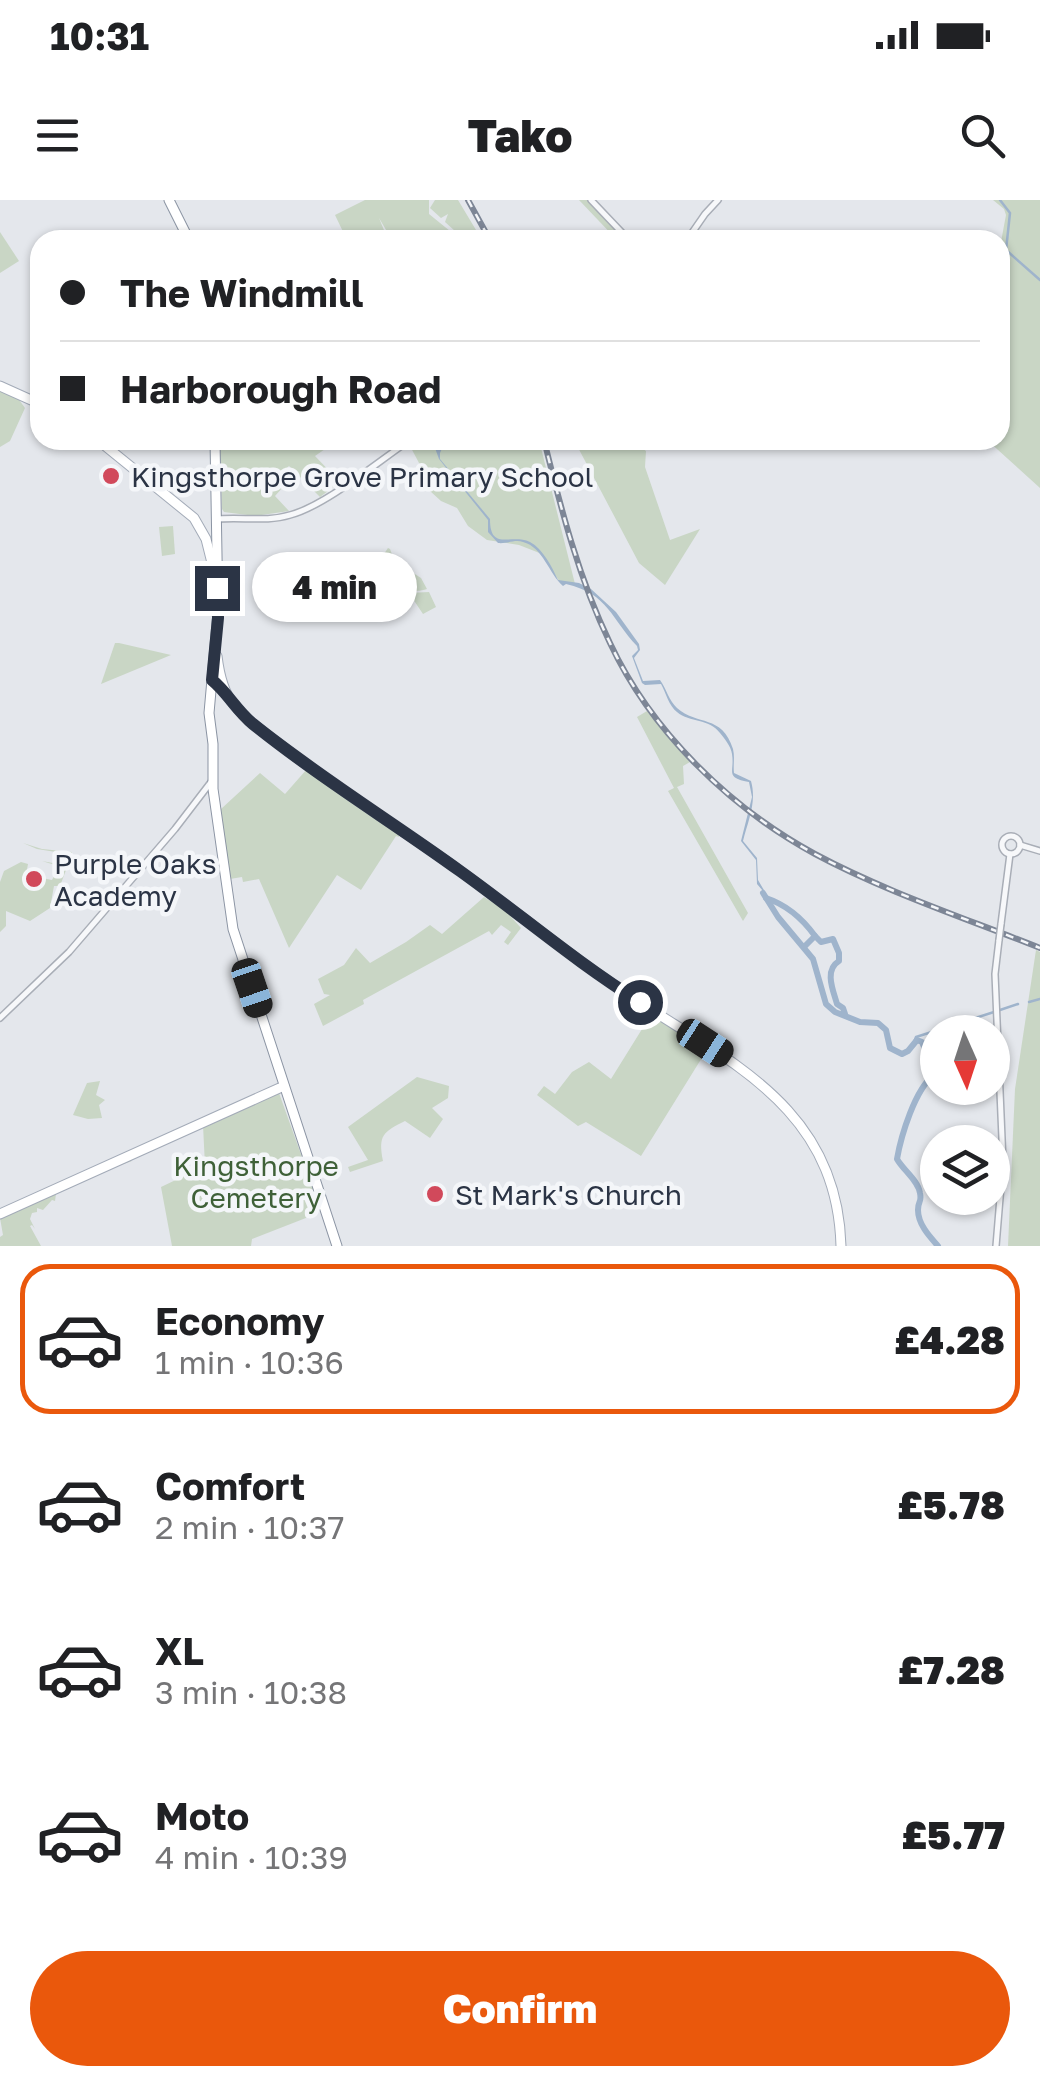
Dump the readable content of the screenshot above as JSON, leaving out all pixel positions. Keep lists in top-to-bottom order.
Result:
{
  "parks": ["Kingsthorpe Cemetery"],
  "places": ["Kingsthorpe Grove Primary School", "Purple Oaks Academy", "St Mark's Church"],
  "north": "bottom",
  "page": {
    "status": "10:31",
    "header": "Tako",
    "banner": ["The Windmill", "Harborough Road"],
    "bubble": "4 min",
    "list": [
      {
        "name": "Economy",
        "note": "1 min · 10:36",
        "value": "£4.28"
      },
      {
        "name": "Comfort",
        "note": "2 min · 10:37",
        "value": "£5.78"
      },
      {
        "name": "XL",
        "note": "3 min · 10:38",
        "value": "£7.28"
      },
      {
        "name": "Moto",
        "note": "4 min · 10:39",
        "value": "£5.77"
      }
    ],
    "buttons": "Confirm"
  }
}
